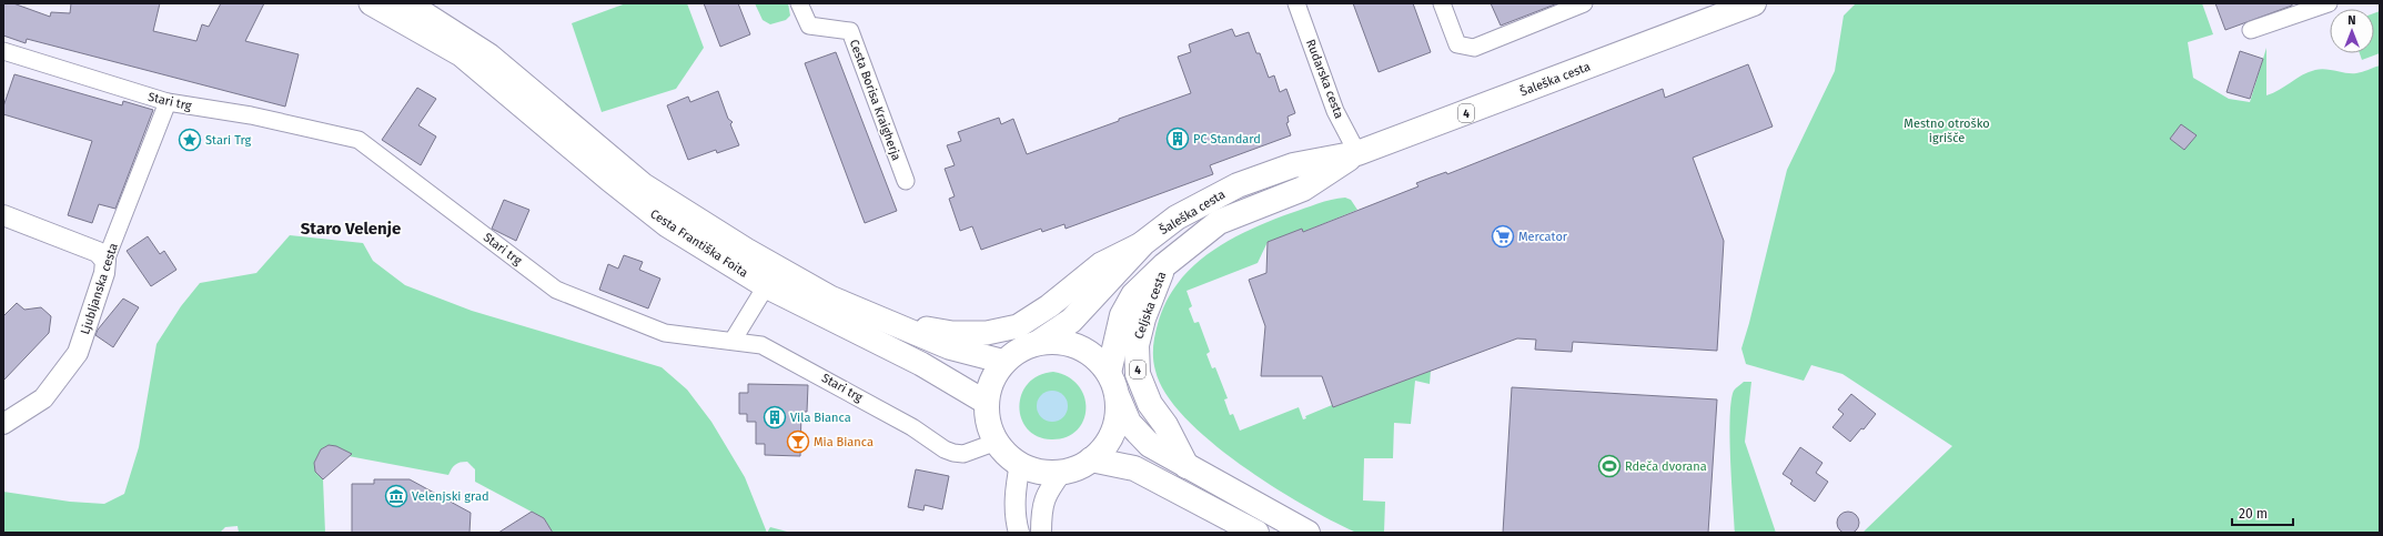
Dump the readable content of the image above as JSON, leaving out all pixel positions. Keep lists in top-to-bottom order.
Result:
{
  "streets": {
    "main road": [
      "Šaleška cesta",
      "4",
      "Cesta Františka Foita",
      "Celjska cesta"
    ],
    "street": [
      "Rudarska cesta",
      "Cesta Borisa Kraigherja",
      "Stari trg",
      "Ljubljanska cesta"
    ]
  },
  "crossings": [
    ["Rudarska cesta", "Šaleška cesta"],
    ["Šaleška cesta", "Stari trg"],
    ["Šaleška cesta", "4"],
    ["Šaleška cesta", "Cesta Františka Foita"],
    ["Šaleška cesta", "Celjska cesta"],
    ["Stari trg", "4"],
    ["Stari trg", "Cesta Františka Foita"],
    ["Stari trg", "Ljubljanska cesta"],
    ["4", "Cesta Františka Foita"]
  ],
  "districts": ["Staro Velenje"],
  "parks": ["Mestno otroško igrišče"],
  "places": {
    "building": ["PC Standard", "Vila Bianca"],
    "place": ["Stari Trg"],
    "supermarket": ["Mercator"],
    "bar": ["Mia Bianca"],
    "sports": ["Rdeča dvorana"],
    "museum": ["Velenjski grad"]
  },
  "scale_bar": "20 m",
  "north": "top"
}
